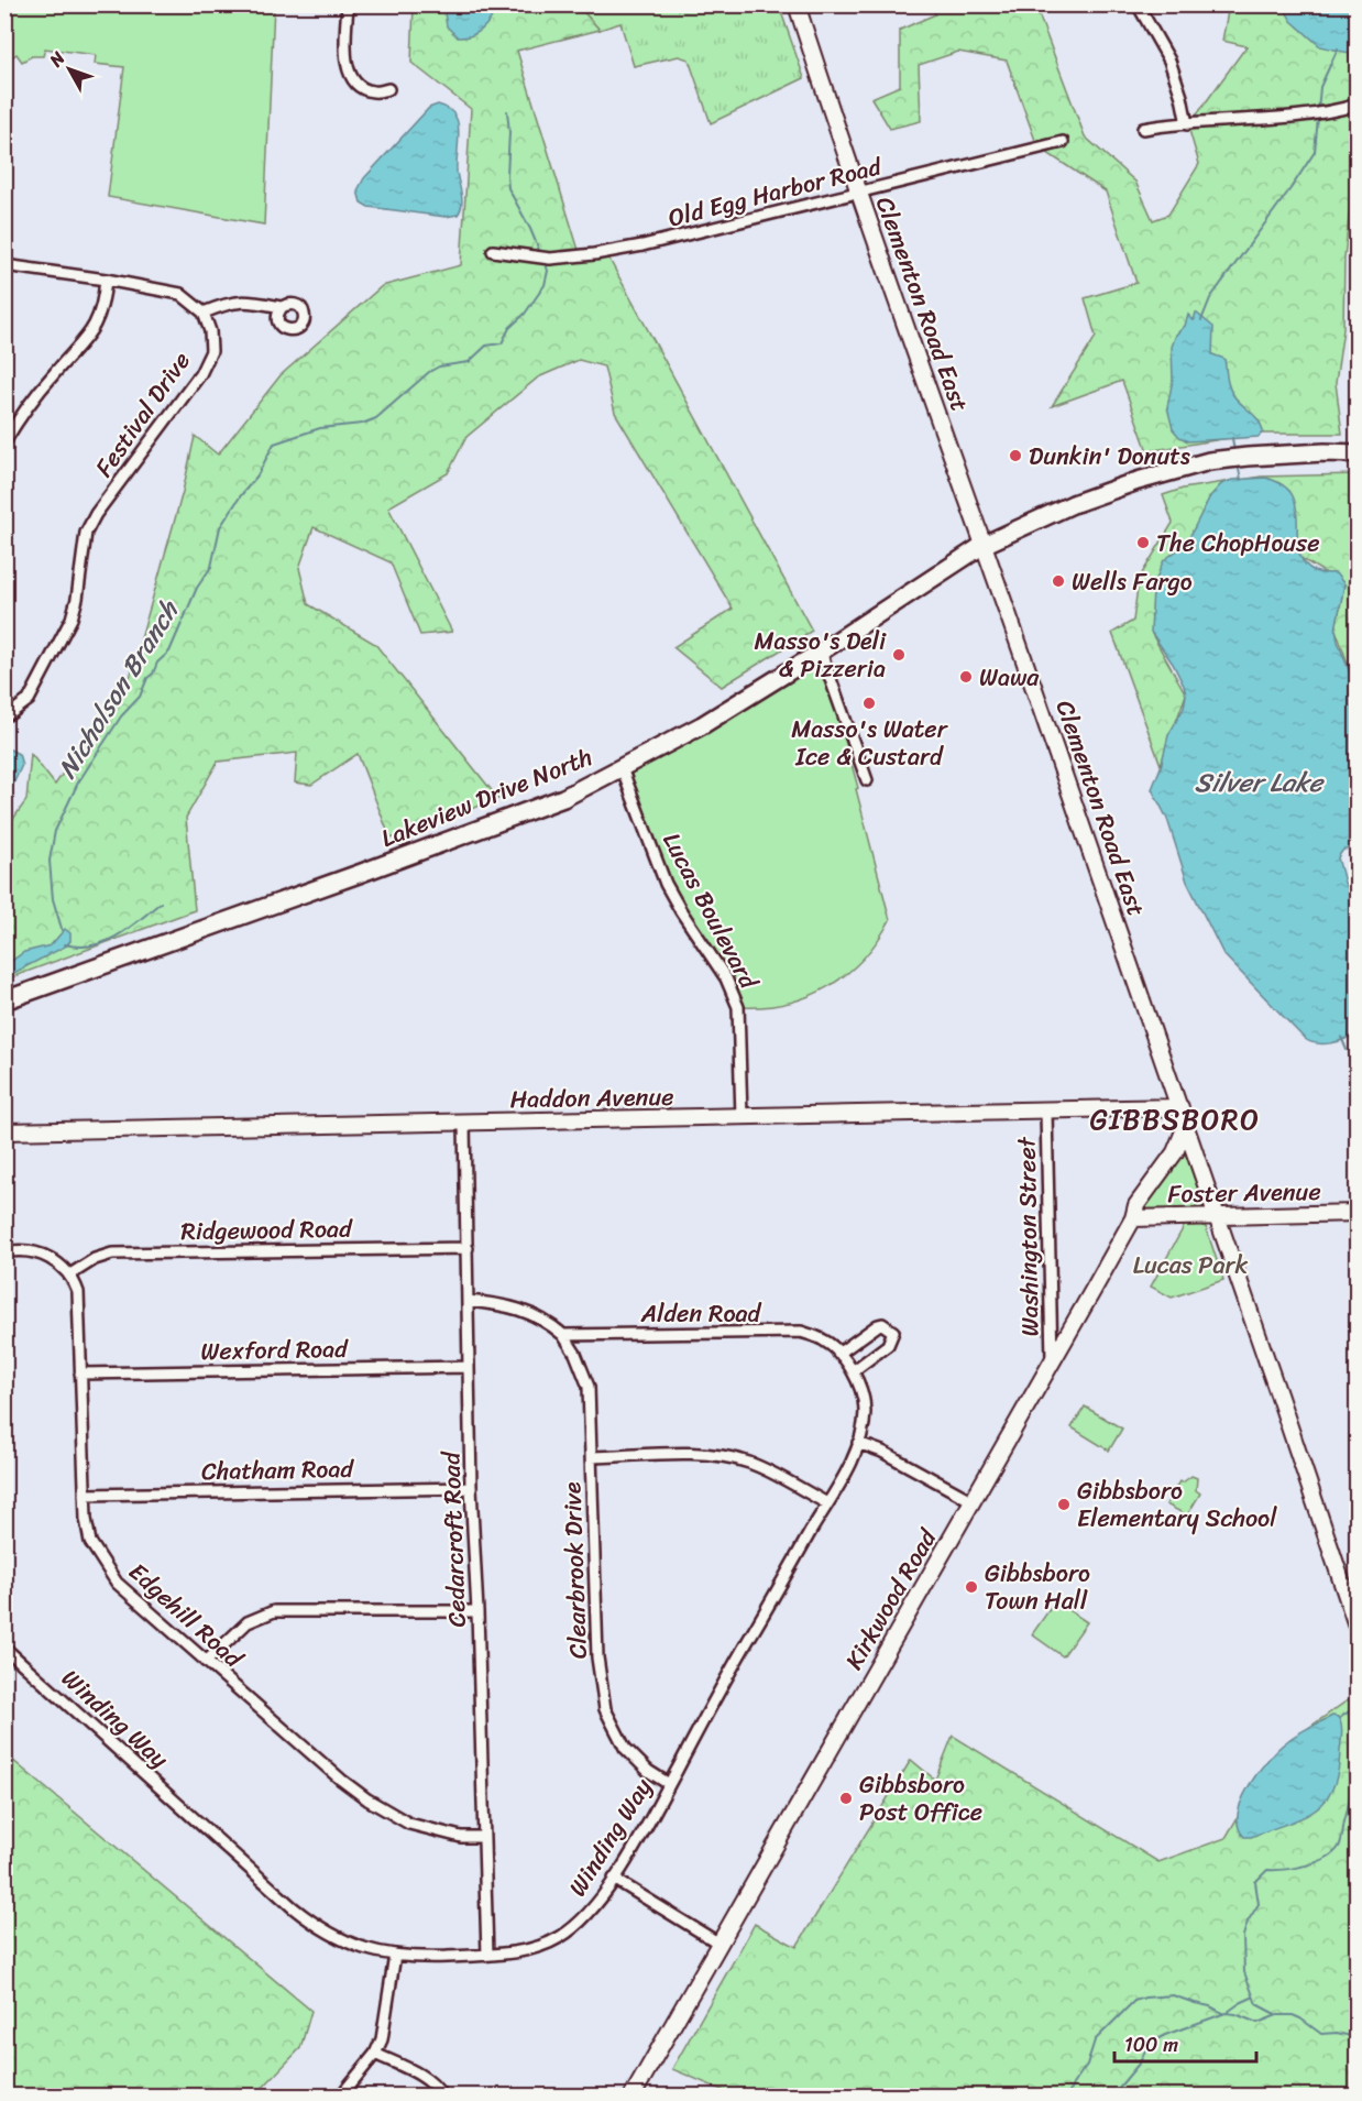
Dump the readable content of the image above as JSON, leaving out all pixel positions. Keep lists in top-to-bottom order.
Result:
{
  "streets": {
    "main road": ["Lakeview Drive North"],
    "street": [
      "Old Egg Harbor Road",
      "Clementon Road East",
      "Festival Drive",
      "Lucas Boulevard",
      "Haddon Avenue",
      "Foster Avenue",
      "Ridgewood Road",
      "Washington Street",
      "Alden Road",
      "Wexford Road",
      "Chatham Road",
      "Cedarcroft Road",
      "Clearbrook Drive",
      "Kirkwood Road",
      "Edgehill Road",
      "Winding Way"
    ]
  },
  "crossings": [
    ["Old Egg Harbor Road", "Clementon Road East"],
    ["Clementon Road East", "Lakeview Drive North"],
    ["Clementon Road East", "Haddon Avenue"],
    ["Clementon Road East", "Foster Avenue"],
    ["Clementon Road East", "Kirkwood Road"],
    ["Lakeview Drive North", "Lucas Boulevard"],
    ["Lucas Boulevard", "Haddon Avenue"],
    ["Haddon Avenue", "Washington Street"],
    ["Haddon Avenue", "Cedarcroft Road"],
    ["Foster Avenue", "Kirkwood Road"],
    ["Ridgewood Road", "Cedarcroft Road"],
    ["Ridgewood Road", "Edgehill Road"],
    ["Washington Street", "Kirkwood Road"],
    ["Alden Road", "Clearbrook Drive"],
    ["Alden Road", "Winding Way"],
    ["Wexford Road", "Cedarcroft Road"],
    ["Wexford Road", "Edgehill Road"],
    ["Chatham Road", "Cedarcroft Road"],
    ["Chatham Road", "Edgehill Road"],
    ["Cedarcroft Road", "Edgehill Road"],
    ["Cedarcroft Road", "Winding Way"],
    ["Clearbrook Drive", "Winding Way"]
  ],
  "districts": ["GIBBSBORO"],
  "water": ["Nicholson Branch", "Silver Lake"],
  "parks": ["Lucas Park"],
  "places": [
    "Dunkin' Donuts",
    "The ChopHouse",
    "Wells Fargo",
    "Masso's Deli & Pizzeria",
    "Wawa",
    "Masso's Water Ice & Custard",
    "Gibbsboro Elementary School",
    "Gibbsboro Town Hall",
    "Gibbsboro Post Office"
  ],
  "scale_bar": "100 m",
  "north": "top left"
}
